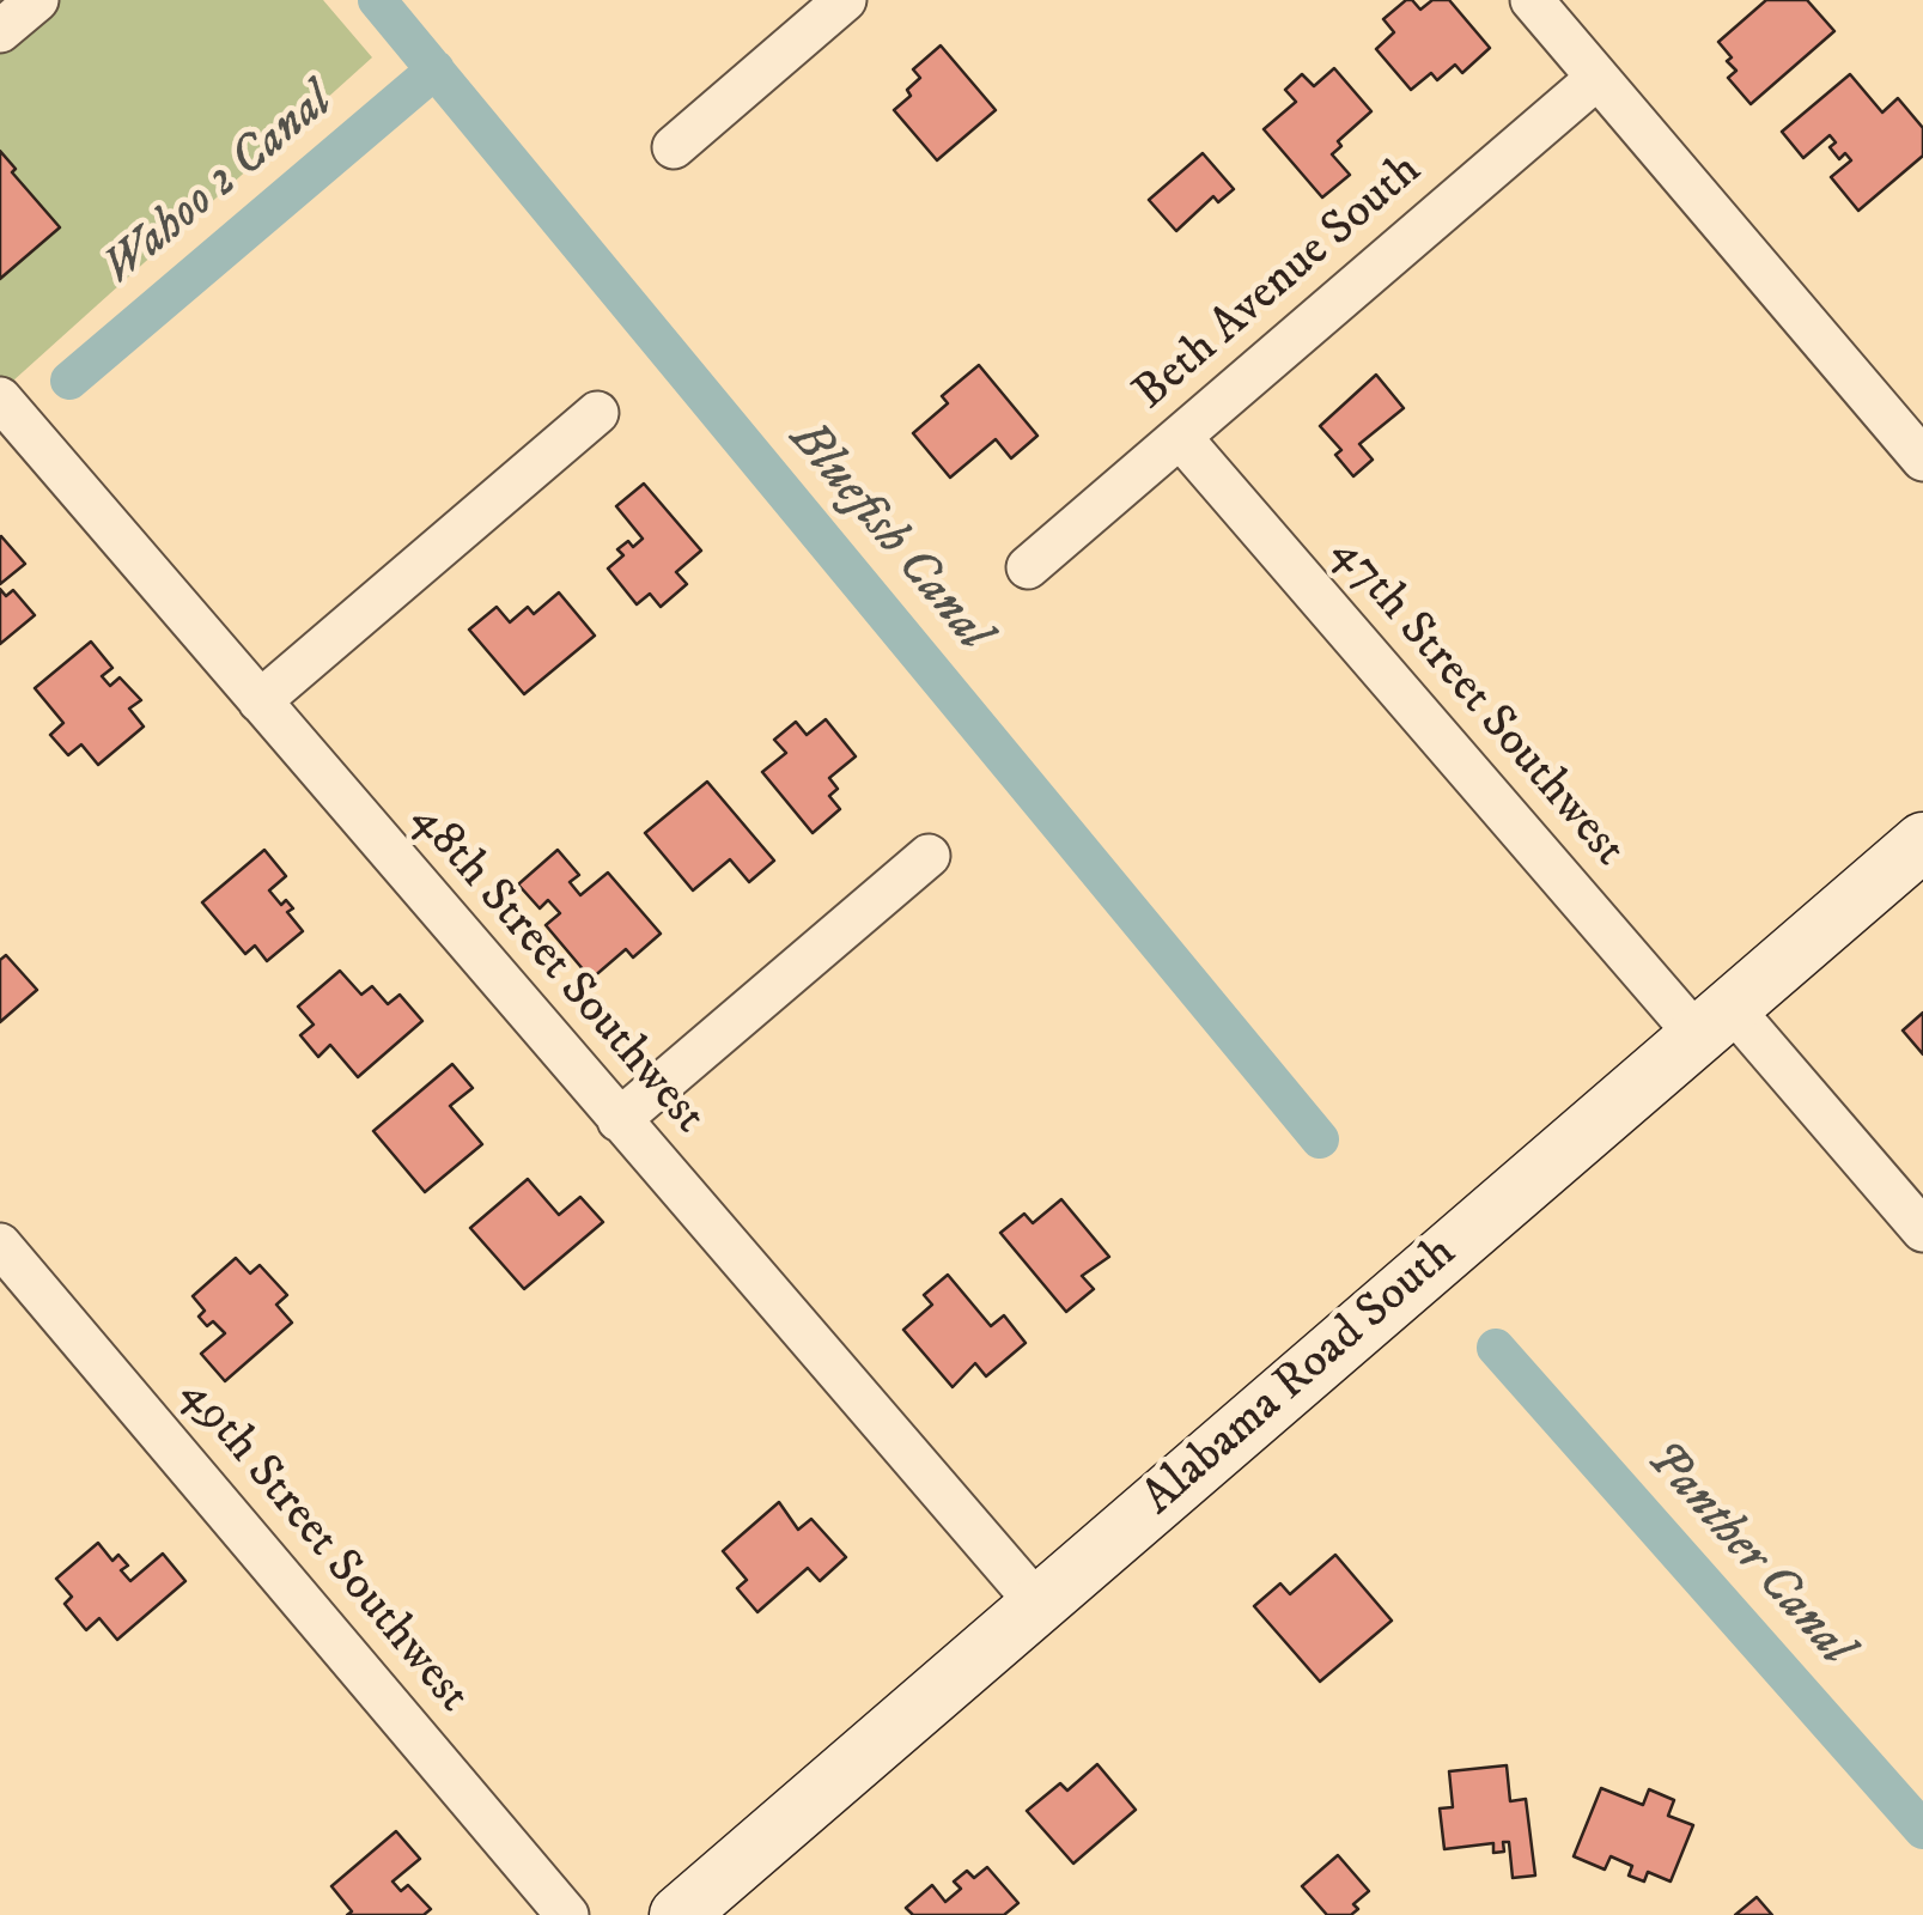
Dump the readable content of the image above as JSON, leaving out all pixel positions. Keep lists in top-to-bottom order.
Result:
{
  "streets": {
    "street": [
      "Beth Avenue South",
      "47th Street Southwest",
      "48th Street Southwest",
      "Alabama Road South",
      "49th Street Southwest"
    ]
  },
  "crossings": [
    ["Beth Avenue South", "47th Street Southwest"],
    ["47th Street Southwest", "Alabama Road South"],
    ["48th Street Southwest", "Alabama Road South"]
  ],
  "water": ["Wahoo 2 Canal", "Bluefish Canal", "Panther Canal"]
}
